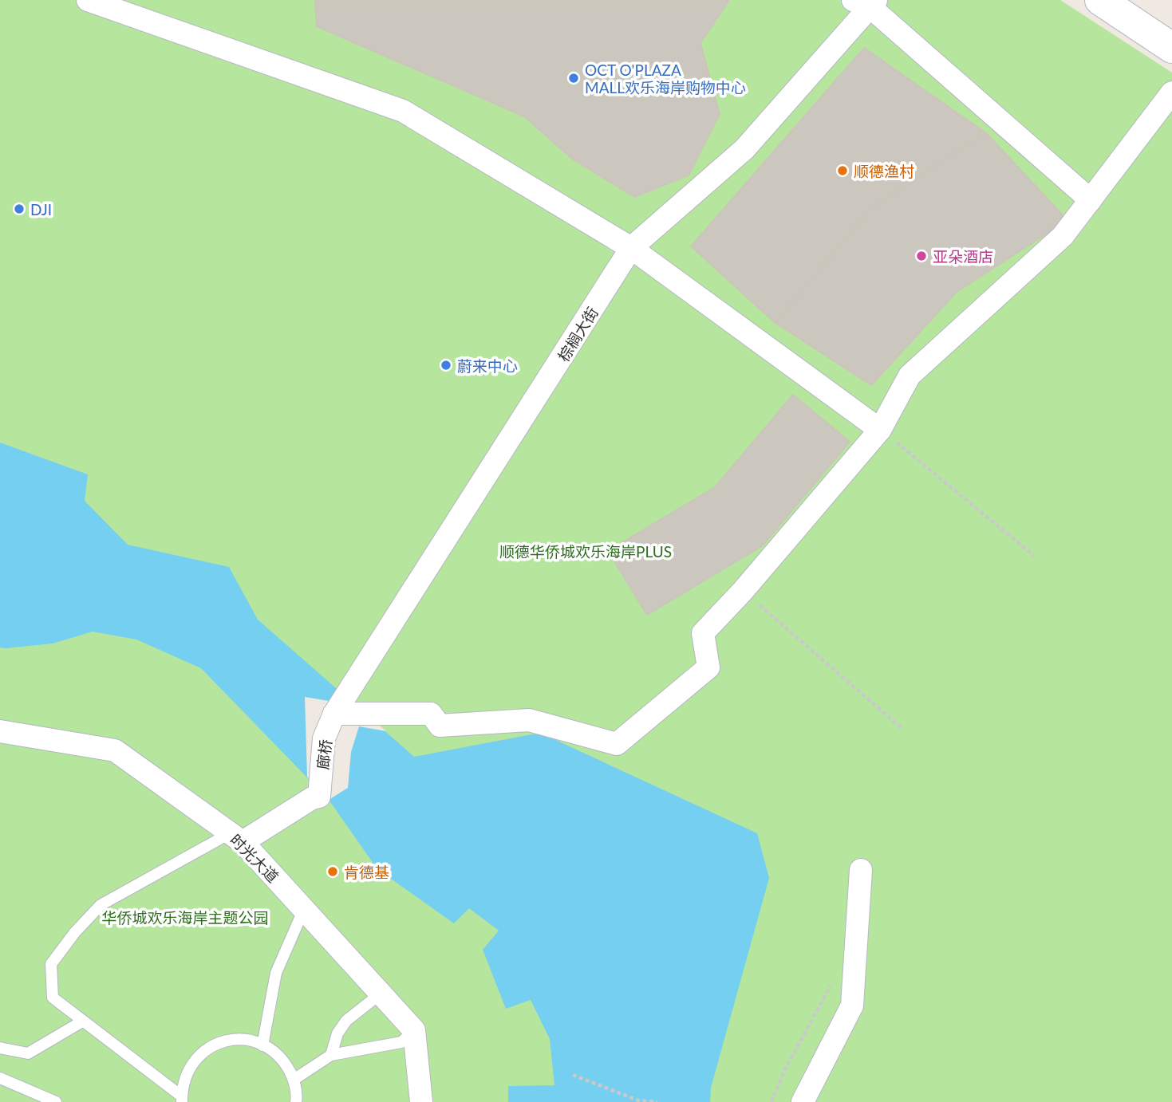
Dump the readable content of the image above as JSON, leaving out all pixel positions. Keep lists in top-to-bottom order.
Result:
{
  "streets": {
    "street": ["棕榈大街", "廊桥", "时光大道"]
  },
  "crossings": [
    ["棕榈大街", "廊桥"],
    ["廊桥", "时光大道"]
  ],
  "parks": ["顺德华侨城欢乐海岸PLUS", "华侨城欢乐海岸主题公园"],
  "places": [
    "OCT O'PLAZA MALL欢乐海岸购物中心",
    "顺德渔村",
    "DJI",
    "亚朵酒店",
    "蔚来中心",
    "肯德基"
  ]
}
